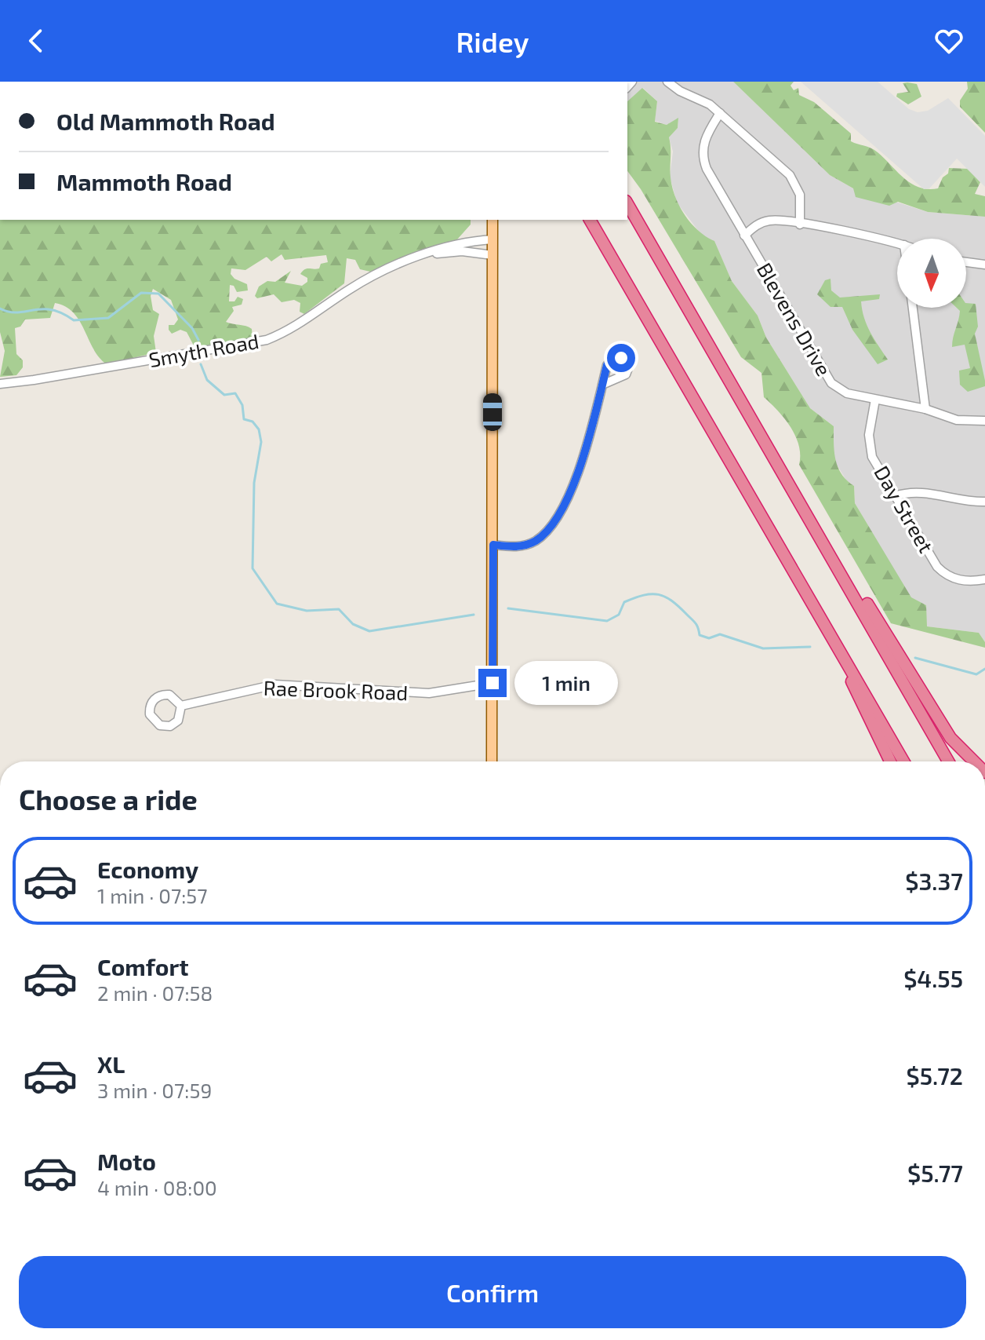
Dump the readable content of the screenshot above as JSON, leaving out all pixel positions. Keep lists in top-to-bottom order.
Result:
{
  "streets": {
    "street": [
      "Blevens Drive",
      "Smyth Road",
      "Day Street",
      "Rae Brook Road"
    ]
  },
  "crossings": [
    ["Blevens Drive", "Day Street"]
  ],
  "north": "bottom",
  "page": {
    "header": "Ridey",
    "banner": ["Old Mammoth Road", "Mammoth Road"],
    "bubble": "1 min",
    "heading": "Choose a ride",
    "list": [
      {
        "name": "Economy",
        "note": "1 min · 07:57",
        "value": "$3.37"
      },
      {
        "name": "Comfort",
        "note": "2 min · 07:58",
        "value": "$4.55"
      },
      {
        "name": "XL",
        "note": "3 min · 07:59",
        "value": "$5.72"
      },
      {
        "name": "Moto",
        "note": "4 min · 08:00",
        "value": "$5.77"
      }
    ],
    "buttons": "Confirm"
  }
}
